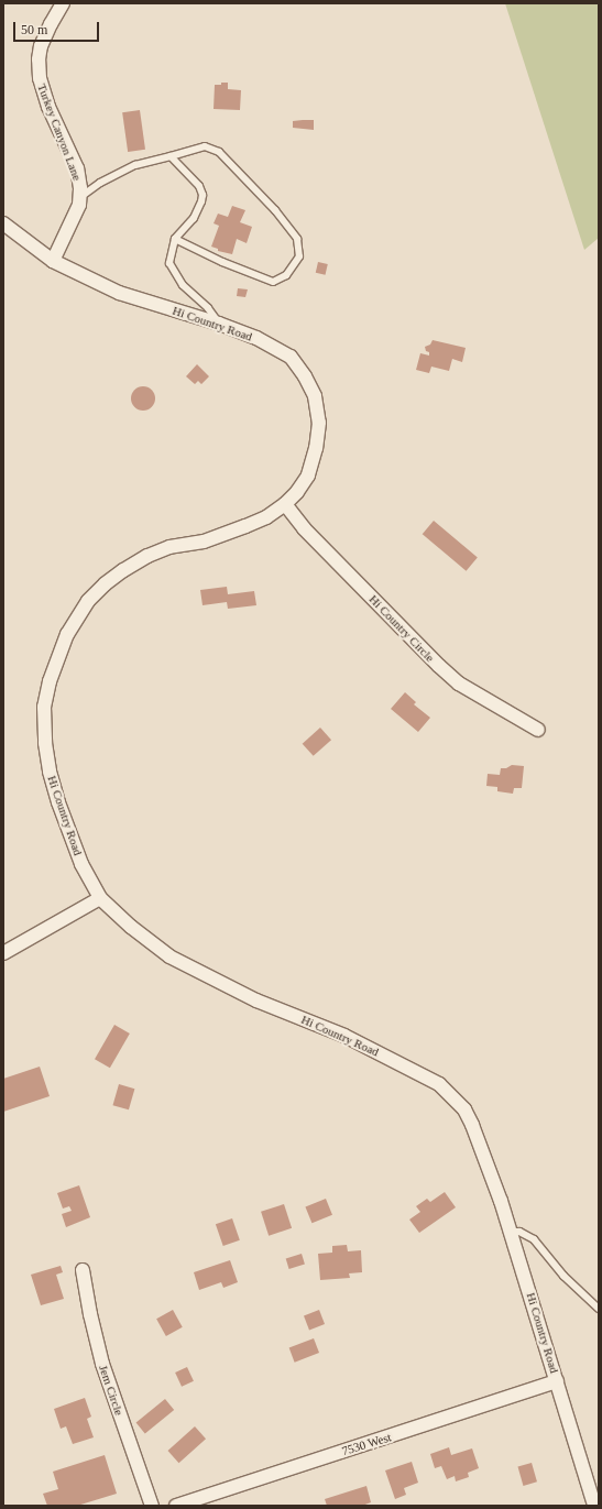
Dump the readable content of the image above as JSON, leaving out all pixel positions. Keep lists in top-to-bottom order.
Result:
{
  "streets": {
    "street": [
      "Turkey Canyon Lane",
      "Hi Country Road",
      "Hi Country Circle",
      "Jem Circle",
      "7530 West"
    ]
  },
  "crossings": [
    ["Turkey Canyon Lane", "Hi Country Road"],
    ["Hi Country Road", "Hi Country Circle"],
    ["Hi Country Road", "7530 West"]
  ],
  "scale_bar": "50 m"
}
